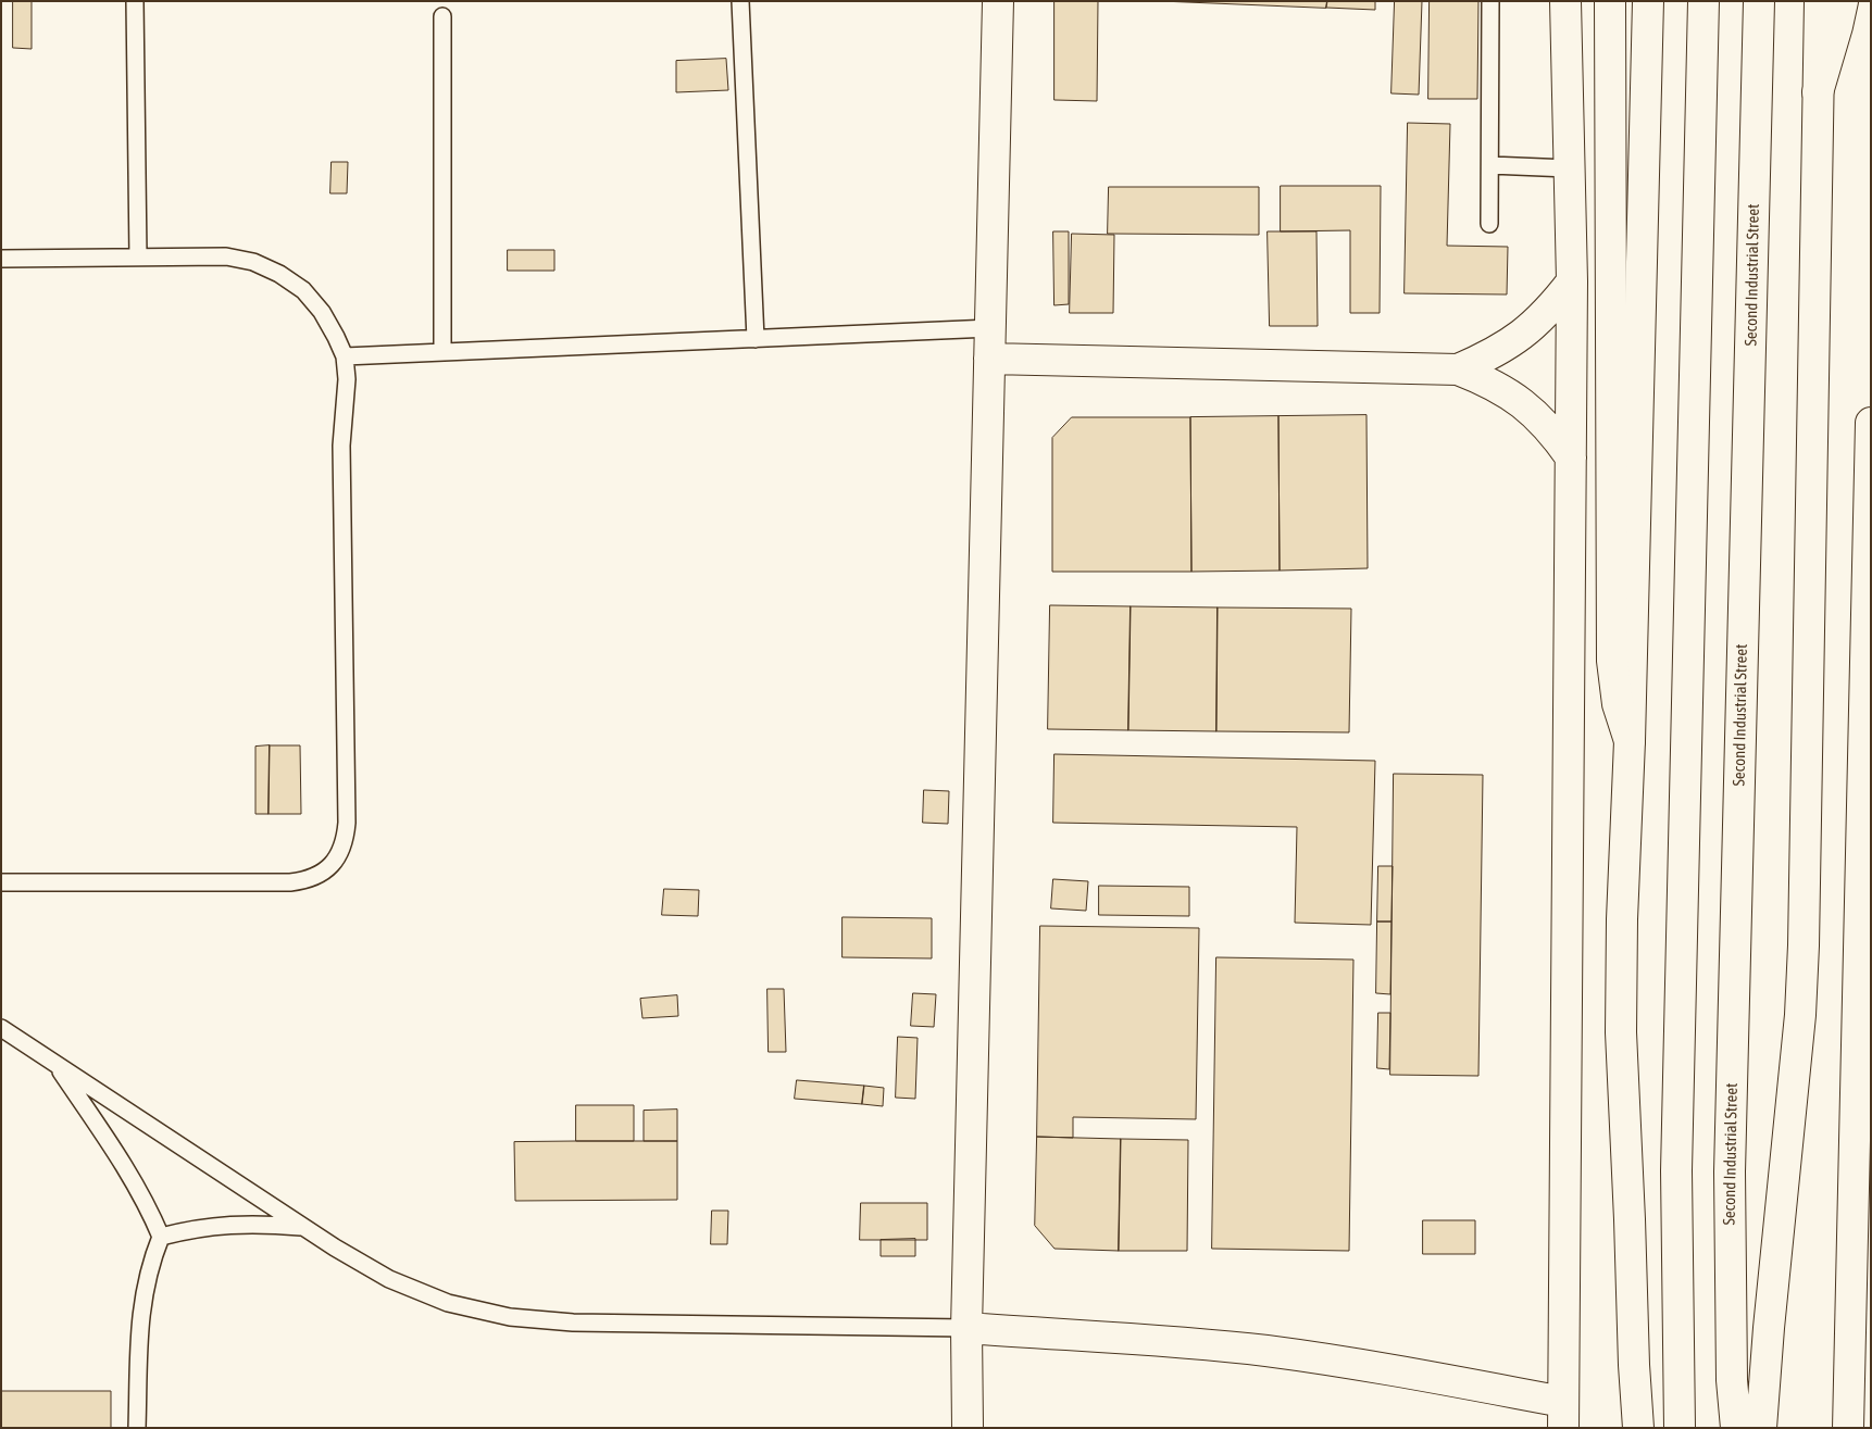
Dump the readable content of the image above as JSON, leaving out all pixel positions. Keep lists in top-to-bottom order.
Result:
{
  "streets": {
    "main road": ["Second Industrial Street"]
  }
}
